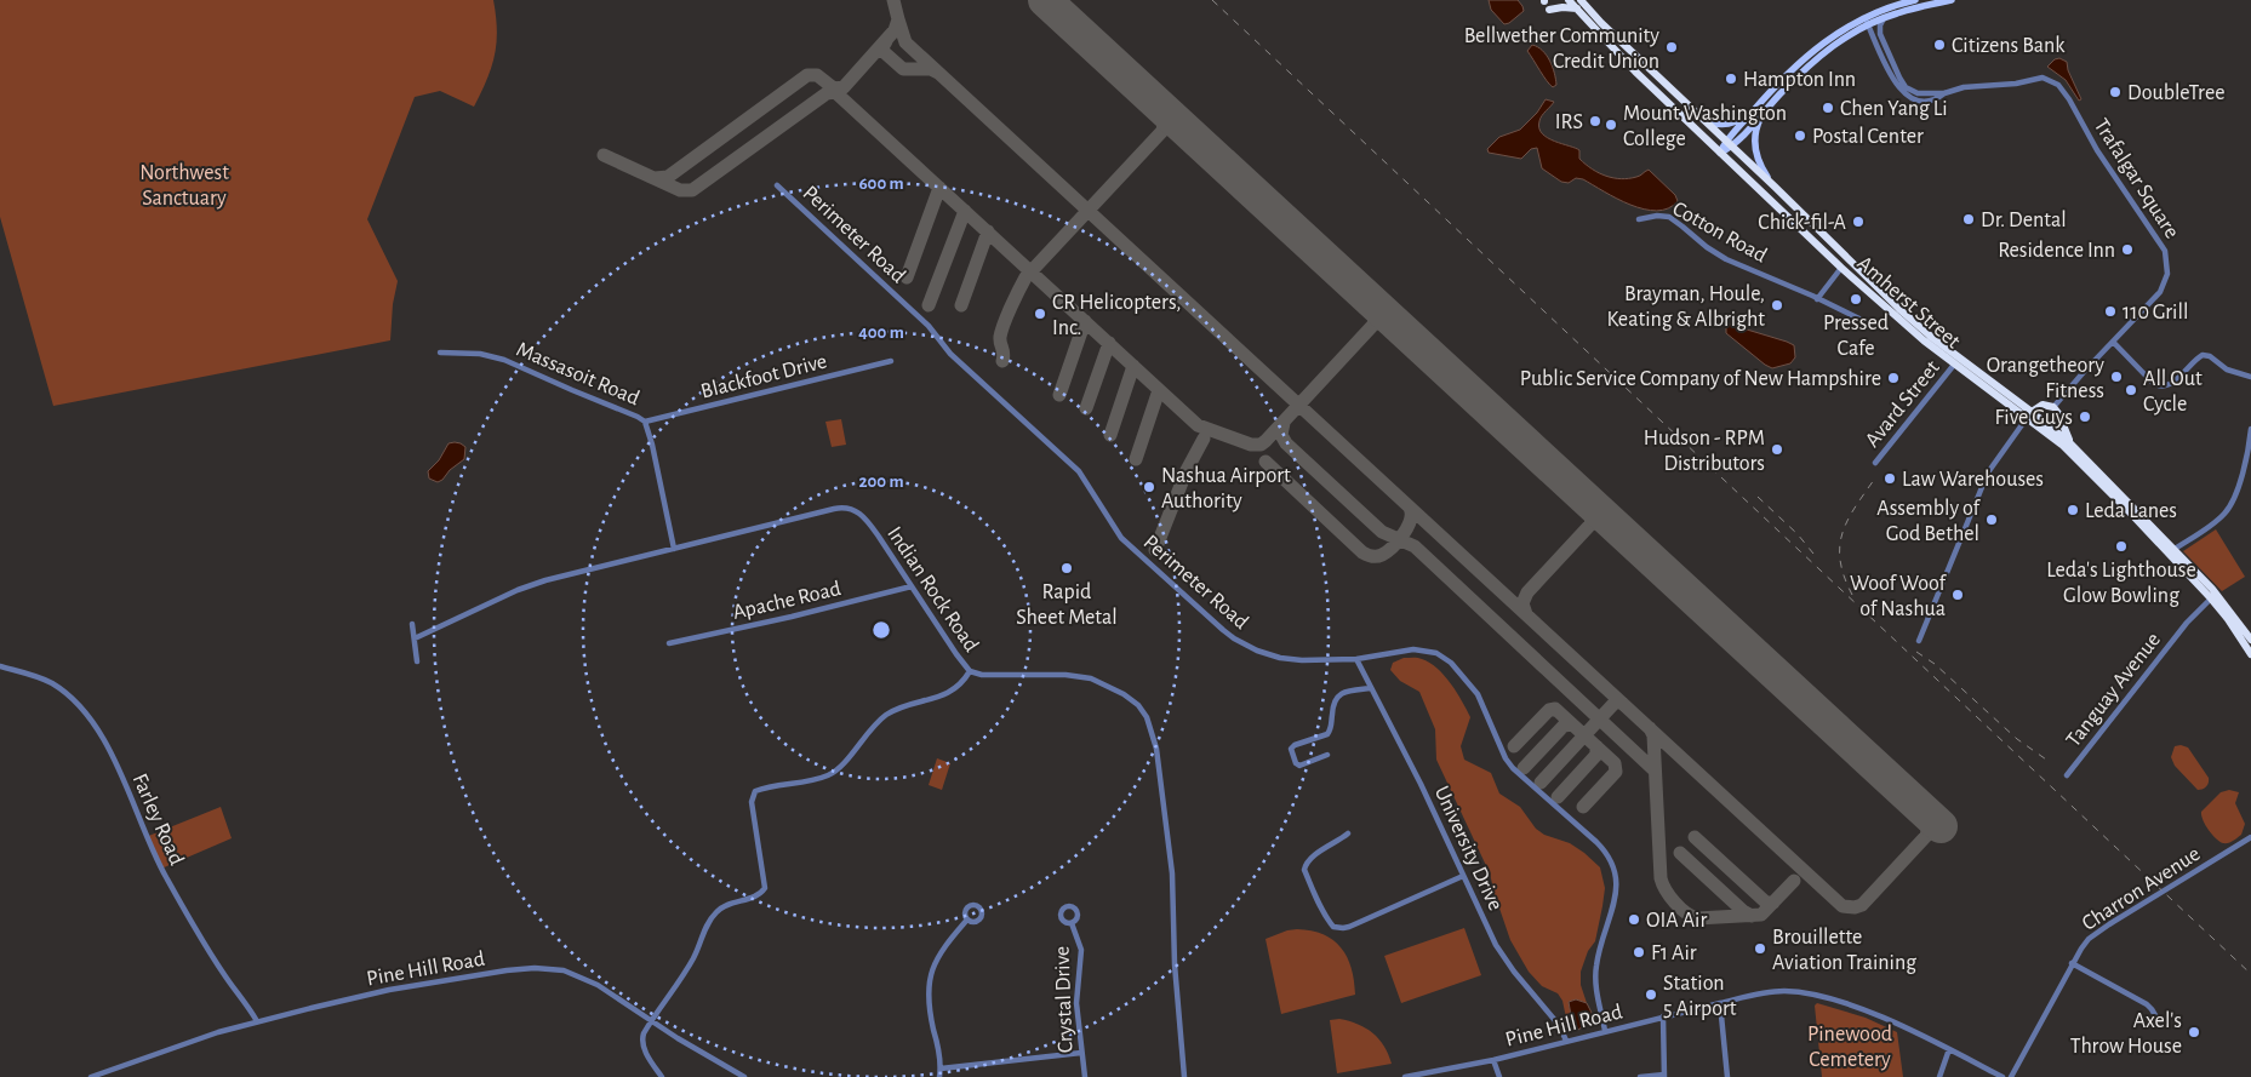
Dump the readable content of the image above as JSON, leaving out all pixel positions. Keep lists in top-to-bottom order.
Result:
{
  "streets": {
    "highway": ["Amherst Street"],
    "street": [
      "Trafalgar Square",
      "Cotton Road",
      "Perimeter Road",
      "Massasoit Road",
      "Blackfoot Drive",
      "Avard Street",
      "Indian Rock Road",
      "Apache Road",
      "Tanguay Avenue",
      "Farley Road",
      "University Drive",
      "Charron Avenue",
      "Pine Hill Road",
      "Crystal Drive"
    ]
  },
  "crossings": [
    ["Perimeter Road", "University Drive"],
    ["Perimeter Road", "Pine Hill Road"],
    ["Amherst Street", "Avard Street"],
    ["Amherst Street", "Tanguay Avenue"],
    ["Massasoit Road", "Blackfoot Drive"],
    ["Massasoit Road", "Indian Rock Road"],
    ["Indian Rock Road", "Apache Road"],
    ["Farley Road", "Pine Hill Road"],
    ["University Drive", "Pine Hill Road"]
  ],
  "parks": ["Northwest Sanctuary", "Pinewood Cemetery"],
  "places": [
    "Citizens Bank",
    "Bellwether Community Credit Union",
    "Hampton Inn",
    "DoubleTree",
    "Chen Yang Li",
    "IRS",
    "Mount Washington College",
    "Postal Center",
    "Dr. Dental",
    "Chick-fil-A",
    "Residence Inn",
    "Pressed Cafe",
    "Brayman, Houle, Keating & Albright",
    "110 Grill",
    "CR Helicopters, Inc.",
    "Orangetheory Fitness",
    "Public Service Company of New Hampshire",
    "All Out Cycle",
    "Five Guys",
    "Hudson - RPM Distributors",
    "Law Warehouses",
    "Nashua Airport Authority",
    "Leda Lanes",
    "Assembly of God Bethel",
    "Leda's Lighthouse Glow Bowling",
    "Rapid Sheet Metal",
    "Woof Woof of Nashua",
    "OIA Air",
    "Brouillette Aviation Training",
    "F1 Air",
    "Station 5 Airport",
    "Axel's Throw House"
  ],
  "rings": ["600 m", "400 m", "200 m"]
}
